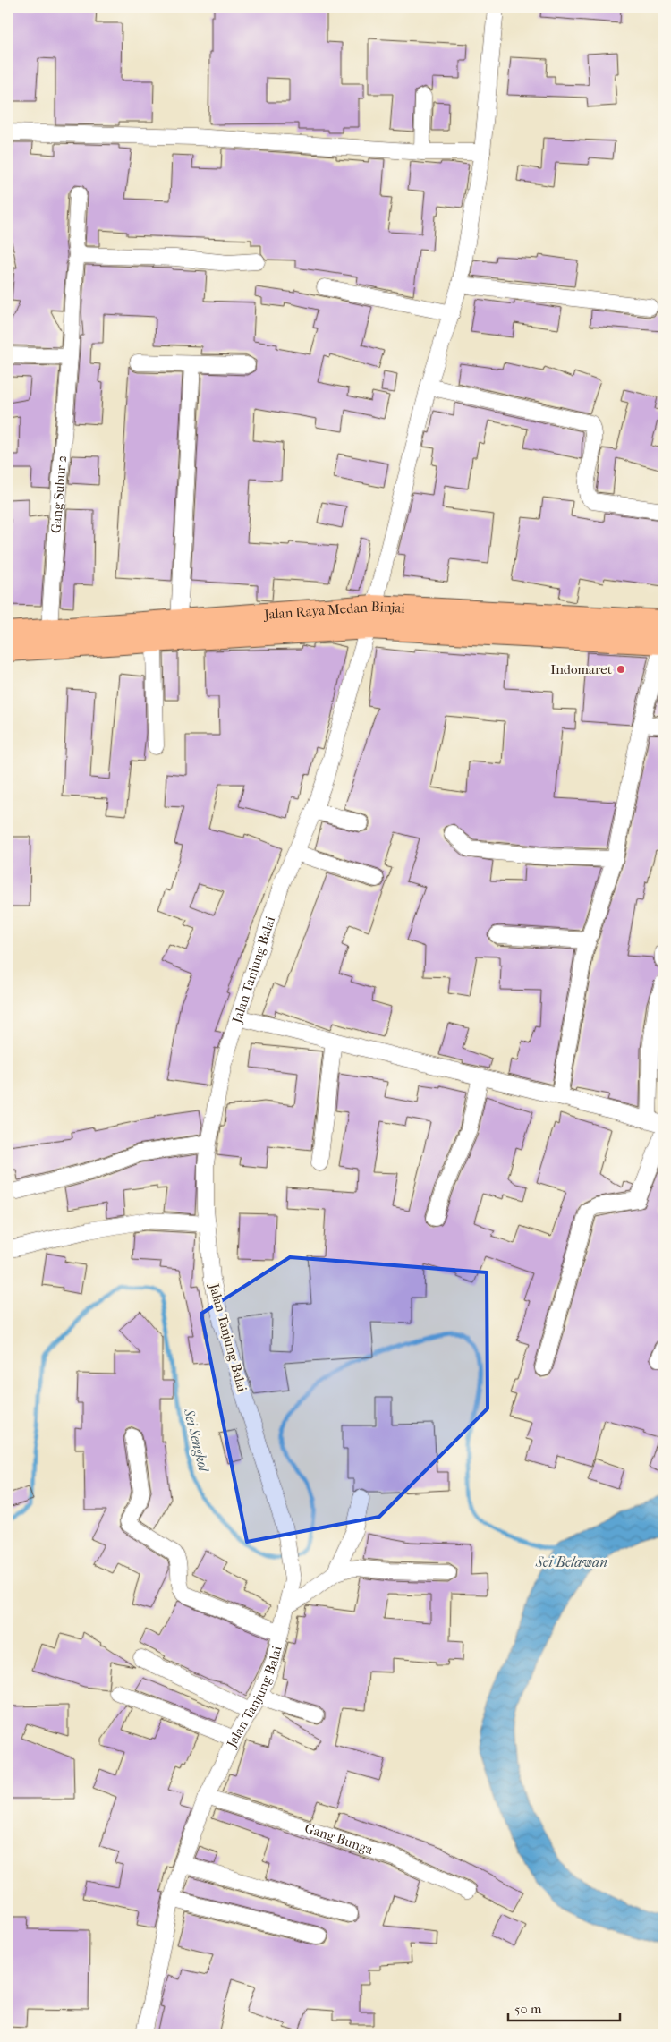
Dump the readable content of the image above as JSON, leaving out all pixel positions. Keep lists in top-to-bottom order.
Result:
{
  "streets": {
    "highway": ["Jalan Raya Medan-Binjai"],
    "street": ["Gang Subur 2", "Jalan Tanjung Balai", "Gang Bunga"]
  },
  "crossings": [
    ["Gang Subur 2", "Jalan Raya Medan-Binjai"],
    ["Jalan Raya Medan-Binjai", "Jalan Tanjung Balai"],
    ["Jalan Tanjung Balai", "Gang Bunga"]
  ],
  "water": ["Sei Sengkol", "Sei Belawan"],
  "places": ["Indomaret"],
  "scale_bar": "50 m"
}
